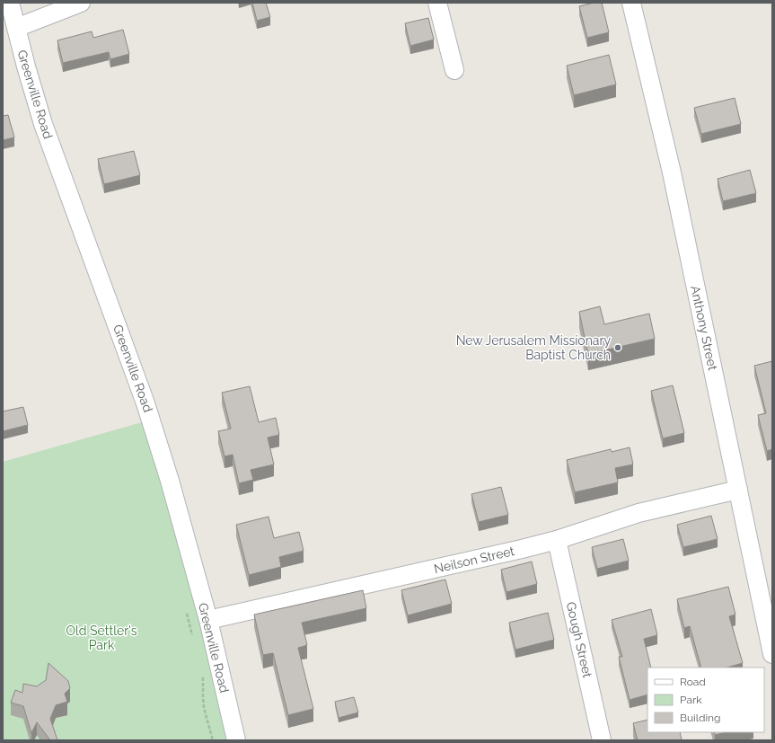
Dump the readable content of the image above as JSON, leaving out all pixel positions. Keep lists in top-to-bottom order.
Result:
{
  "streets": {
    "street": [
      "Greenville Road",
      "Anthony Street",
      "Neilson Street",
      "Gough Street"
    ]
  },
  "crossings": [
    ["Greenville Road", "Neilson Street"],
    ["Anthony Street", "Neilson Street"],
    ["Neilson Street", "Gough Street"]
  ],
  "parks": ["Old Settler's Park"],
  "places": ["New Jerusalem Missionary Baptist Church"],
  "legend": ["Road", "Park", "Building"]
}
